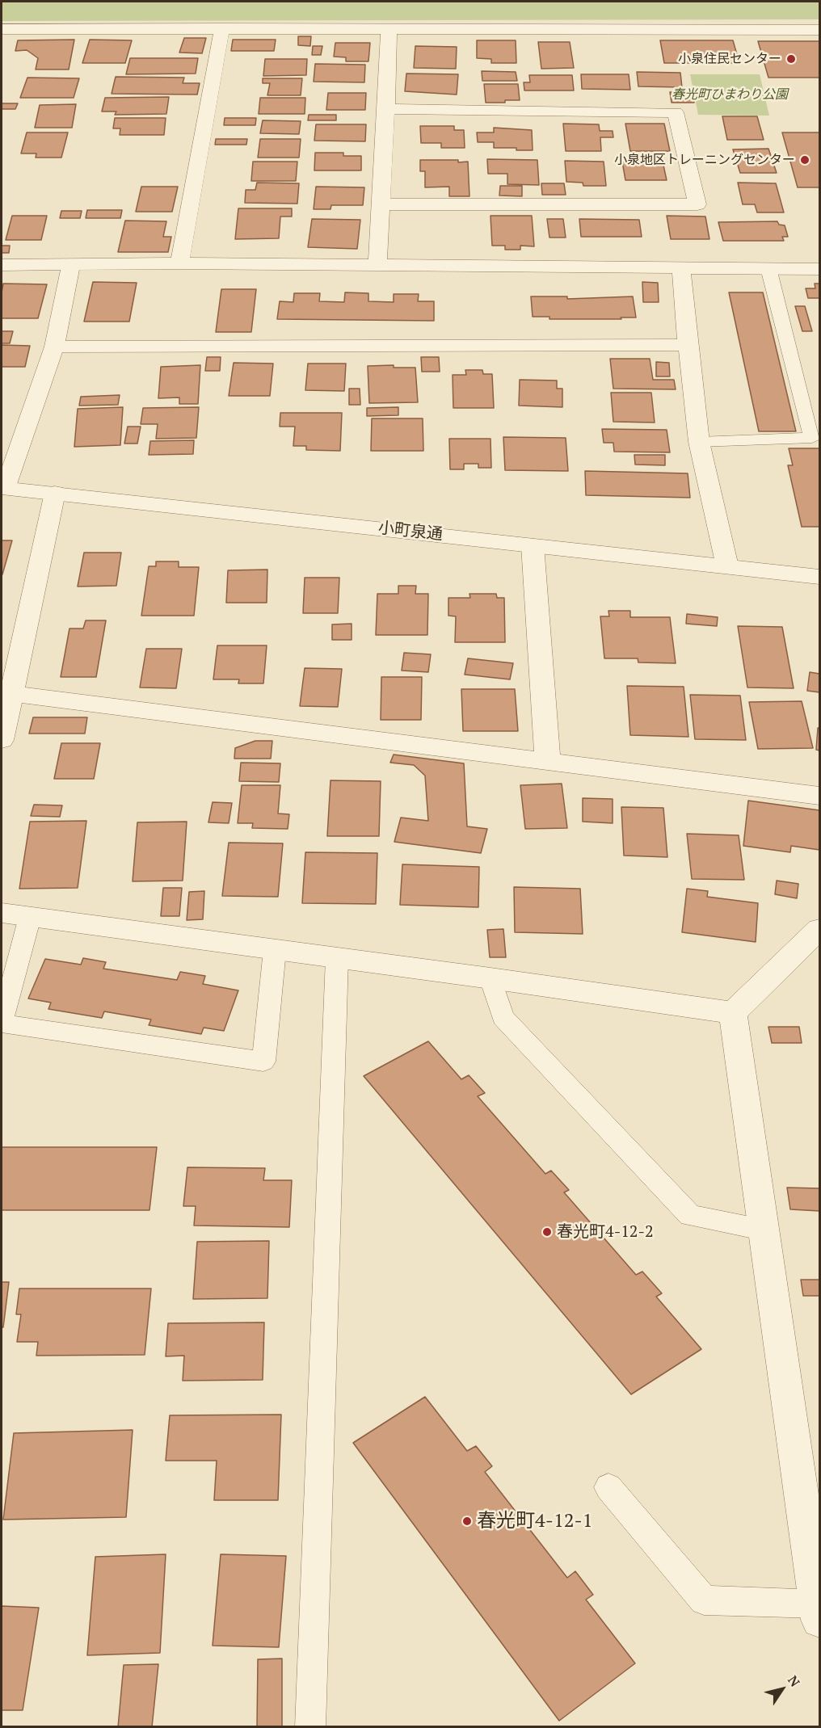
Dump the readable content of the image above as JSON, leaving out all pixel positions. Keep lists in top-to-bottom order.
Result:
{
  "streets": {
    "street": ["小町泉通"]
  },
  "parks": ["春光町ひまわり公園"],
  "places": [
    "小泉住民センター",
    "小泉地区トレーニングセンター",
    "春光町4-12-2",
    "春光町4-12-1"
  ],
  "north": "top right"
}
